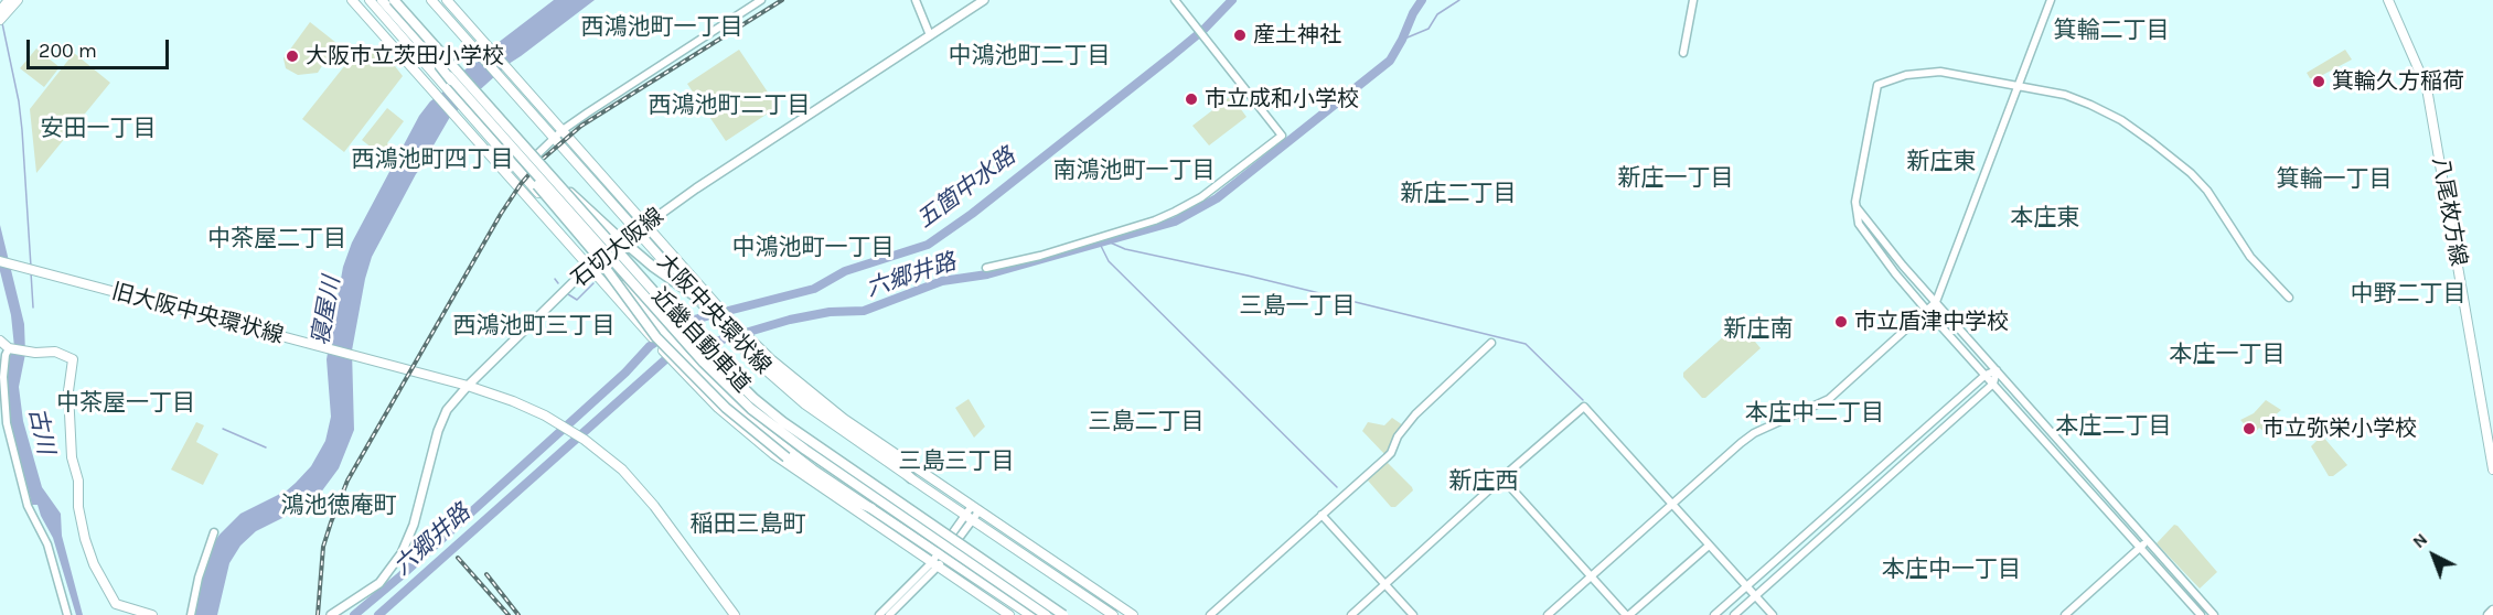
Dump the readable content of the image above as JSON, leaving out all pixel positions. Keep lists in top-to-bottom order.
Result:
{
  "streets": {
    "highway": ["近畿自動車道"],
    "main road": [
      "八尾枚方線",
      "石切大阪線",
      "旧大阪中央環状線",
      "大阪中央環状線"
    ]
  },
  "crossings": [
    ["石切大阪線", "旧大阪中央環状線"],
    ["石切大阪線", "大阪中央環状線"]
  ],
  "districts": [
    "西鴻池町一丁目",
    "箕輪二丁目",
    "中鴻池町二丁目",
    "西鴻池町二丁目",
    "安田一丁目",
    "西鴻池町四丁目",
    "新庄東",
    "南鴻池町一丁目",
    "新庄一丁目",
    "箕輪一丁目",
    "新庄二丁目",
    "本庄東",
    "中茶屋二丁目",
    "中鴻池町一丁目",
    "中野二丁目",
    "三島一丁目",
    "西鴻池町三丁目",
    "新庄南",
    "本庄一丁目",
    "中茶屋一丁目",
    "本庄中二丁目",
    "三島二丁目",
    "本庄二丁目",
    "三島三丁目",
    "新庄西",
    "鴻池徳庵町",
    "稲田三島町",
    "本庄中一丁目"
  ],
  "water": [
    "五箇中水路",
    "六郷井路",
    "寝屋川",
    "古川"
  ],
  "places": [
    "産土神社",
    "大阪市立茨田小学校",
    "箕輪久方稲荷",
    "市立成和小学校",
    "市立盾津中学校",
    "市立弥栄小学校"
  ],
  "scale_bar": "200 m",
  "north": "top left"
}
